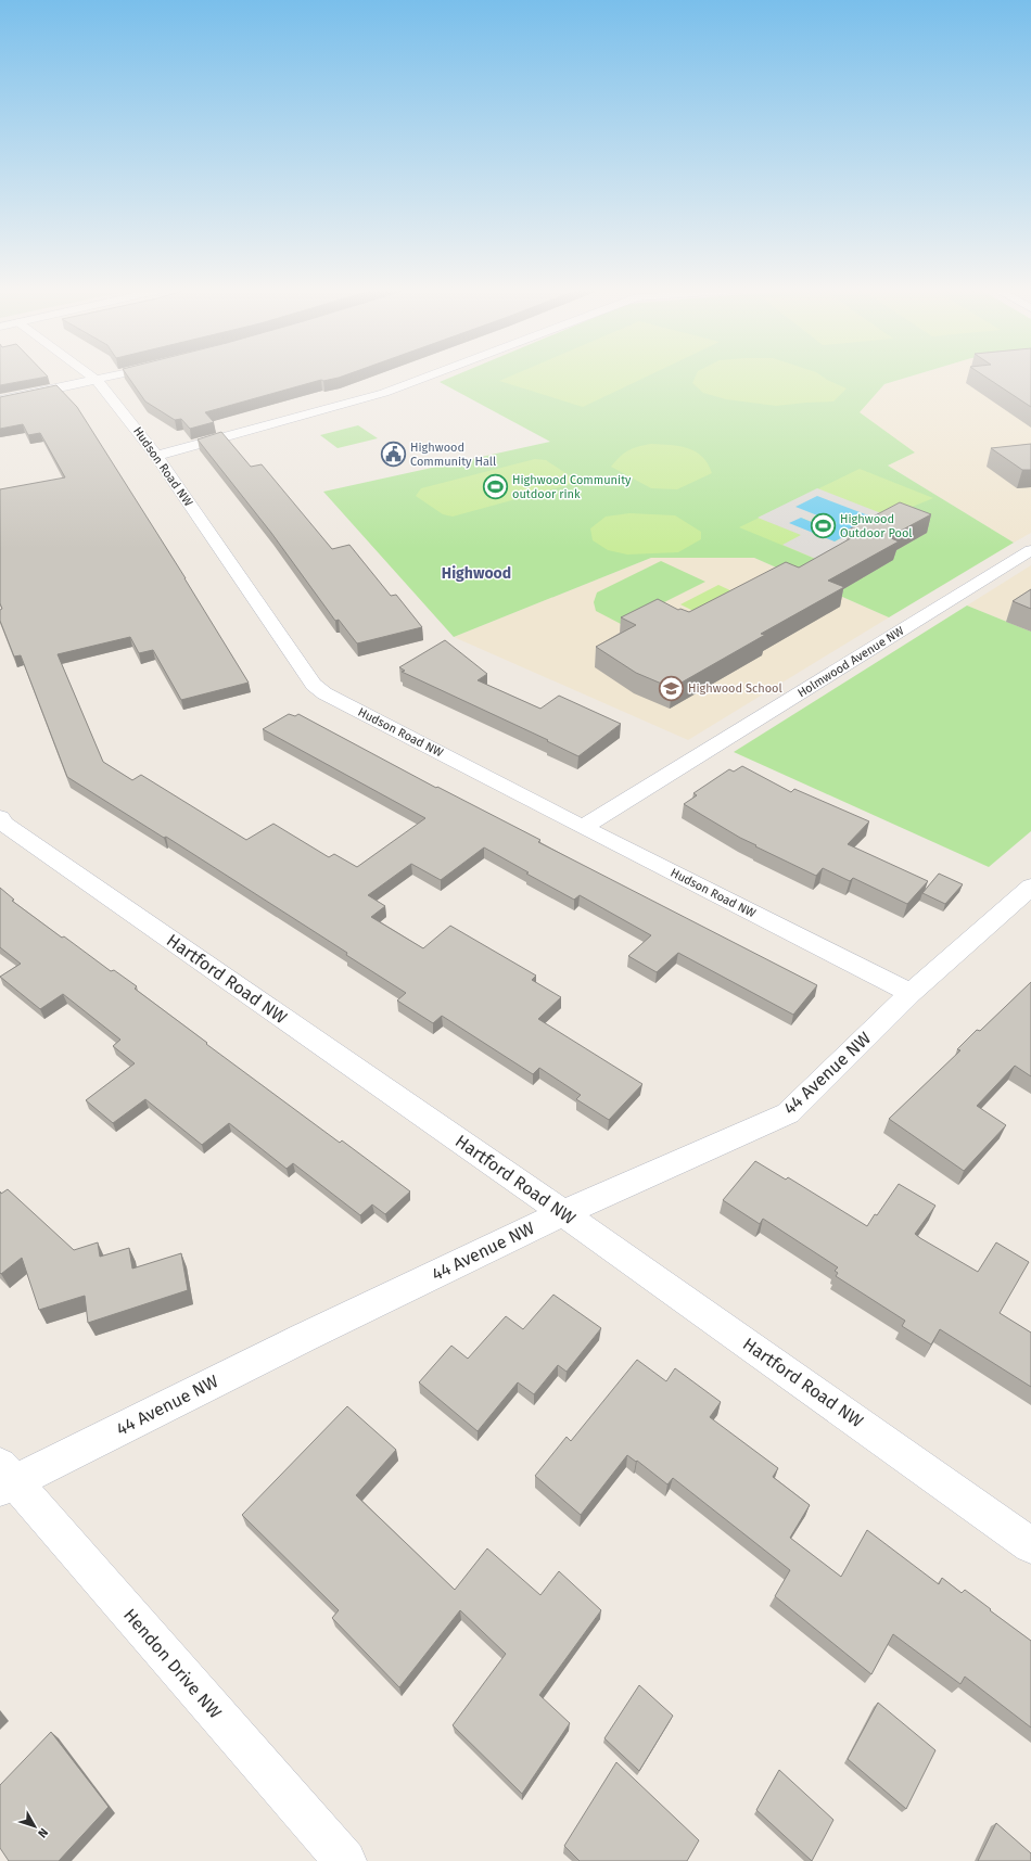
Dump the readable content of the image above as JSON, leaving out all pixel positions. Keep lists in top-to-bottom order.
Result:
{
  "streets": {
    "street": [
      "Hudson Road NW",
      "Holmwood Avenue NW",
      "Hartford Road NW",
      "44 Avenue NW",
      "Hendon Drive NW"
    ]
  },
  "crossings": [
    ["Hudson Road NW", "Holmwood Avenue NW"],
    ["Hudson Road NW", "44 Avenue NW"],
    ["Hartford Road NW", "44 Avenue NW"],
    ["44 Avenue NW", "Hendon Drive NW"]
  ],
  "districts": ["Highwood"],
  "places": {
    "public building": ["Highwood Community Hall"],
    "sports": ["Highwood Community outdoor rink", "Highwood Outdoor Pool"],
    "school or university": ["Highwood School"]
  },
  "north": "bottom right"
}
